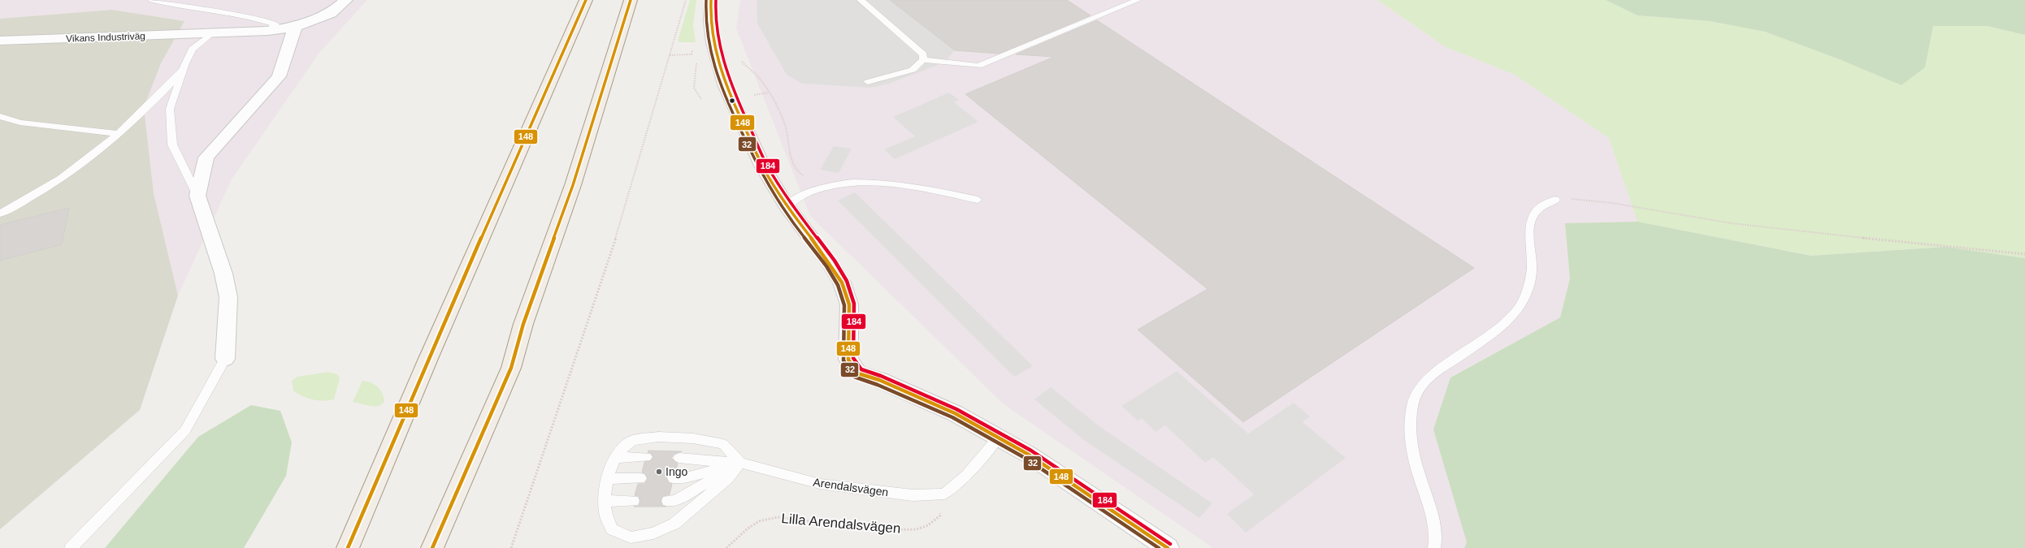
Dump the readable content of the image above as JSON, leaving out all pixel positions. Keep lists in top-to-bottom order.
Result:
{
  "streets": {
    "street": ["Vikans Industriväg"],
    "lane": ["Arendalsvägen"],
    "path": ["Lilla Arendalsvägen"]
  },
  "crossings": [
    ["Arendalsvägen", "Lilla Arendalsvägen"]
  ],
  "places": ["Ingo"],
  "lines": ["transit line 148", "transit line 32", "transit line 184"]
}
